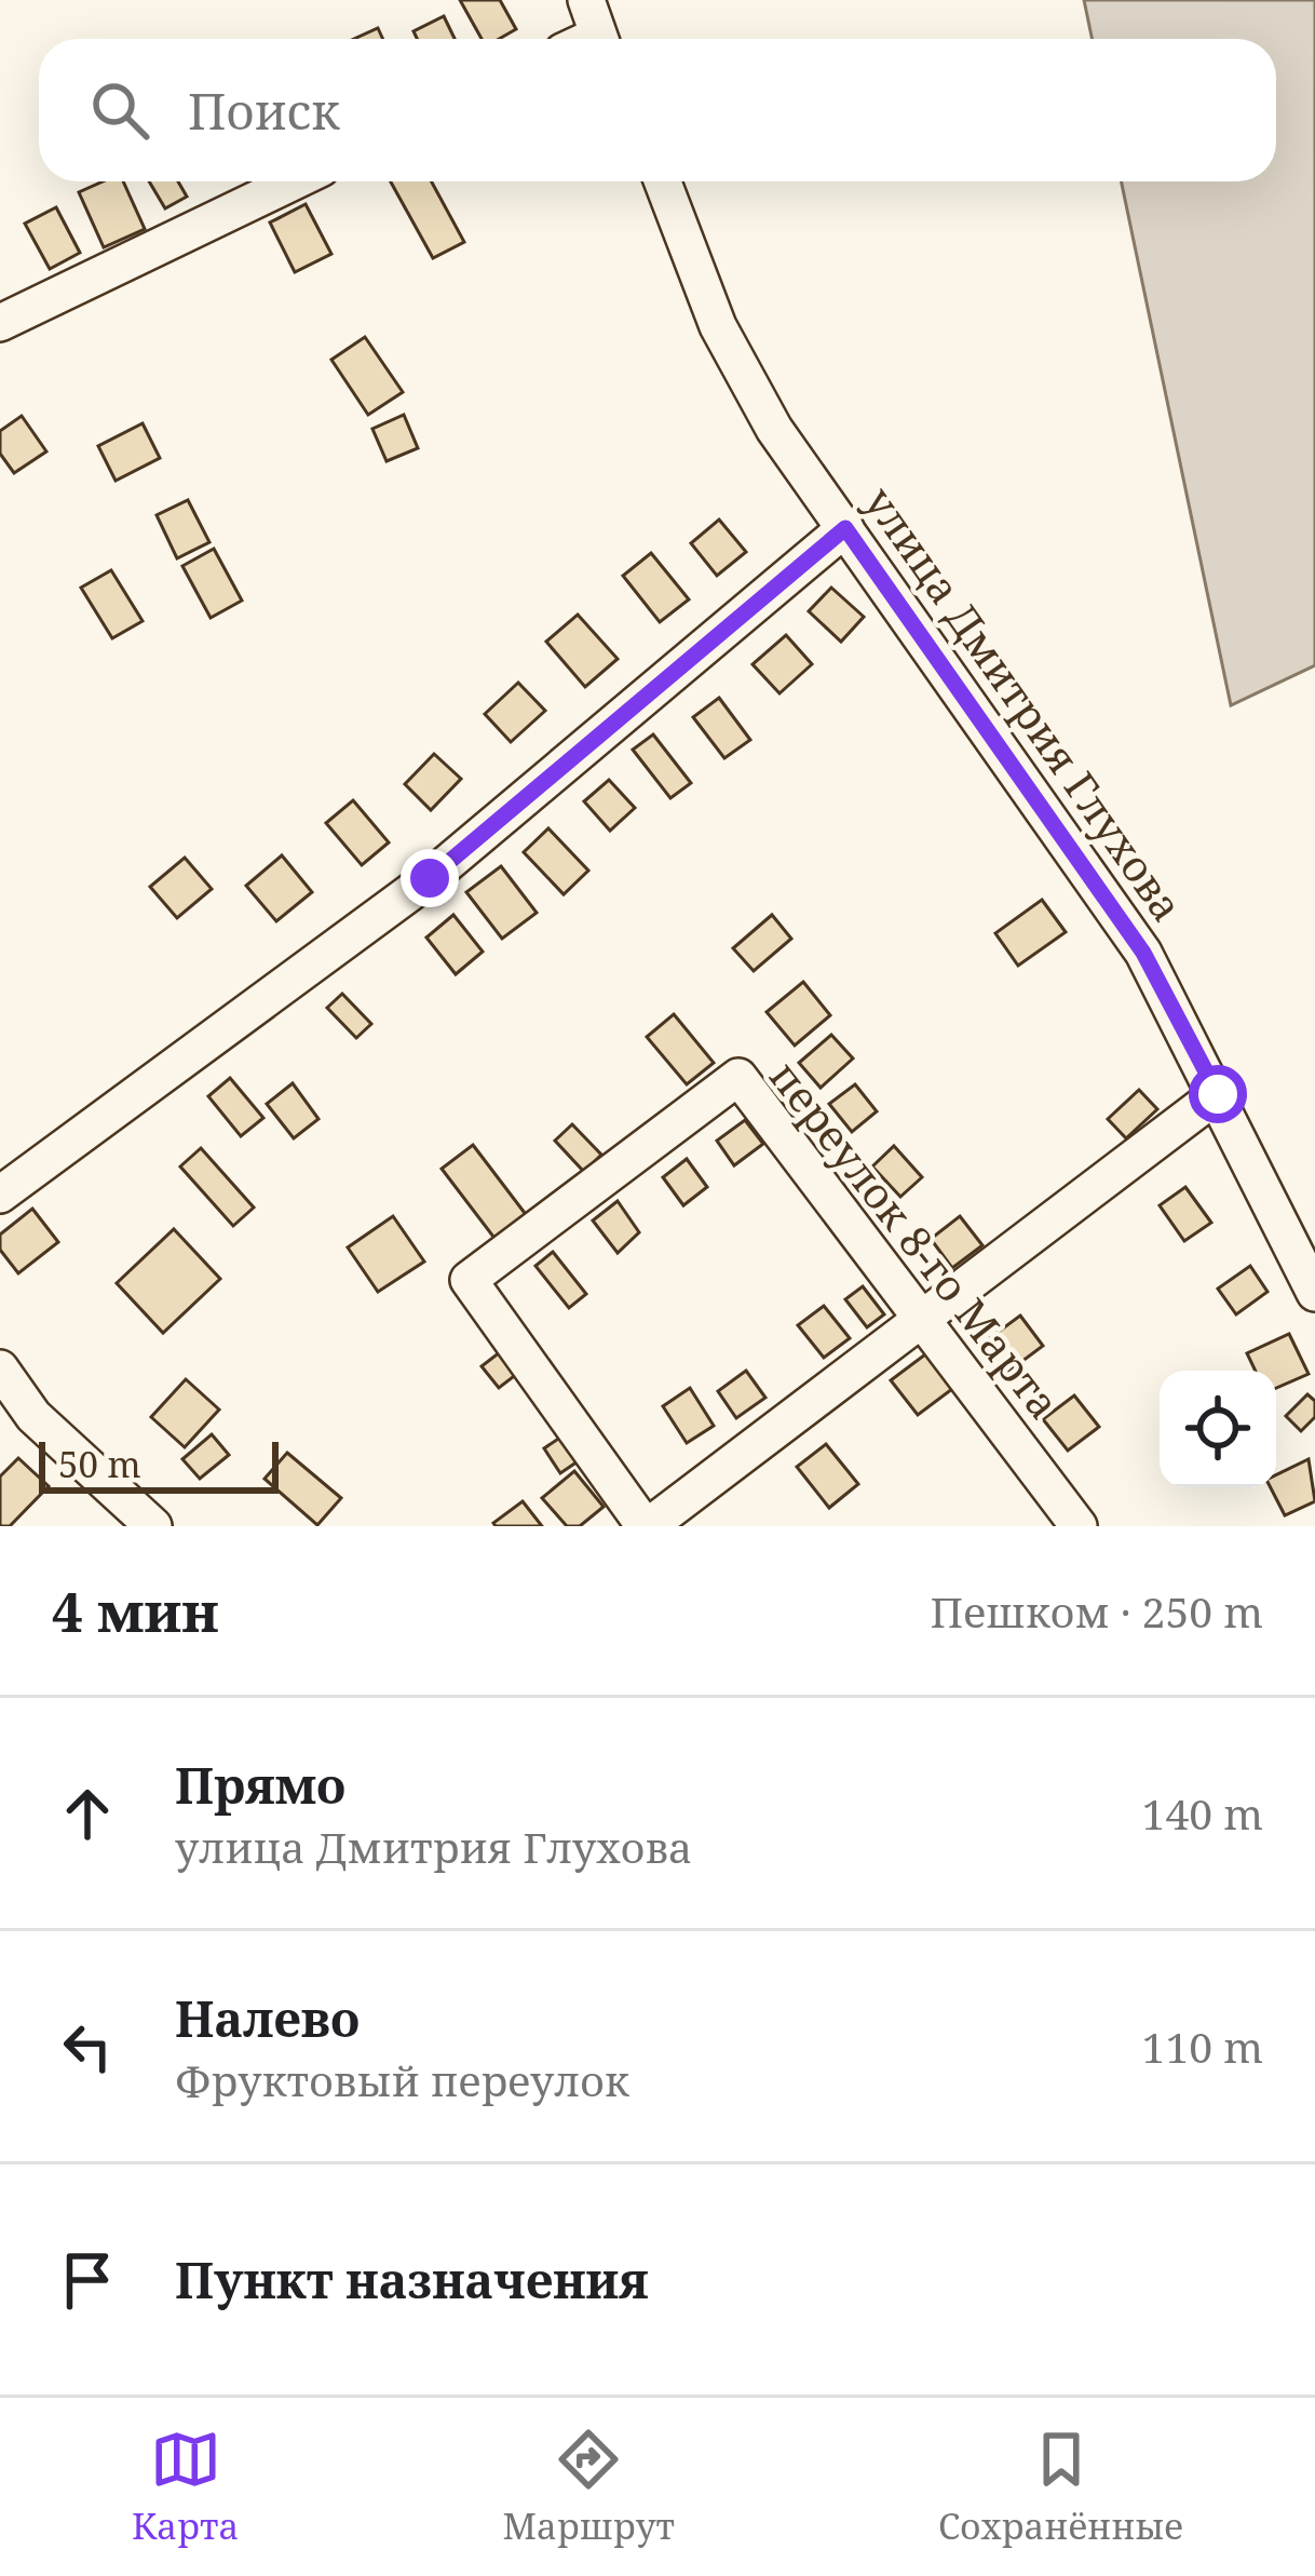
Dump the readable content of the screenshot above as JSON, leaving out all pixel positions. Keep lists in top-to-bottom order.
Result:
{
  "streets": {
    "street": ["улица Дмитрия Глухова", "переулок 8-го Марта"]
  },
  "scale_bar": "50 m",
  "page": {
    "search": "Поиск",
    "scale": "50 m",
    "heading": ["4 мин", "Пешком · 250 m"],
    "list": [
      ["Прямо", "улица Дмитрия Глухова", "140 m"],
      ["Налево", "Фруктовый переулок", "110 m"],
      "Пункт назначения"
    ],
    "nav": ["Карта", "Маршрут", "Сохранённые"]
  }
}
